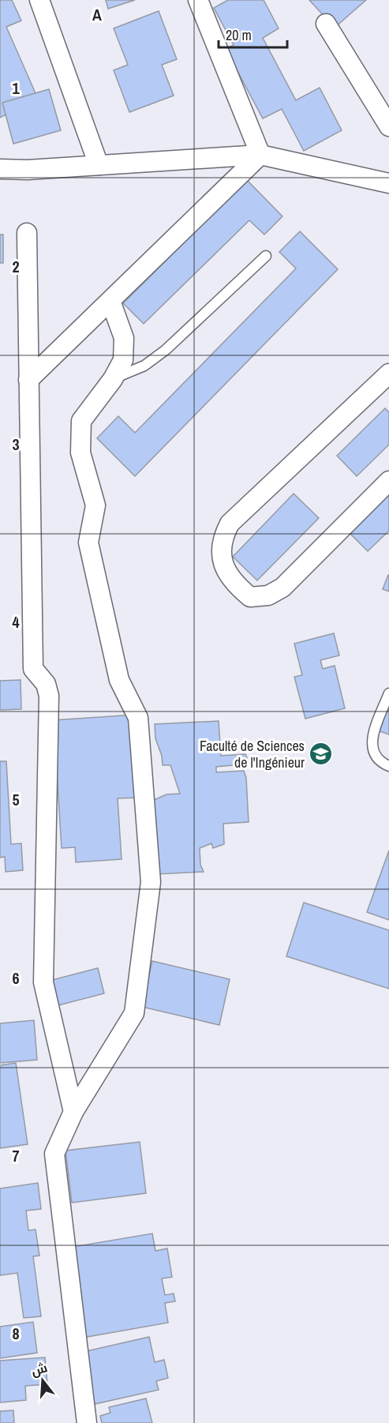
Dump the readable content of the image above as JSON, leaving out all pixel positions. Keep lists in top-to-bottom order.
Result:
{
  "places": {
    "school or university": ["Faculté de Sciences de l'Ingénieur"]
  },
  "scale_bar": "20 m",
  "north": "top",
  "grid": {
    "columns": ["A"],
    "rows": [
      "1",
      "2",
      "3",
      "4",
      "5",
      "6",
      "7",
      "8"
    ]
  }
}
